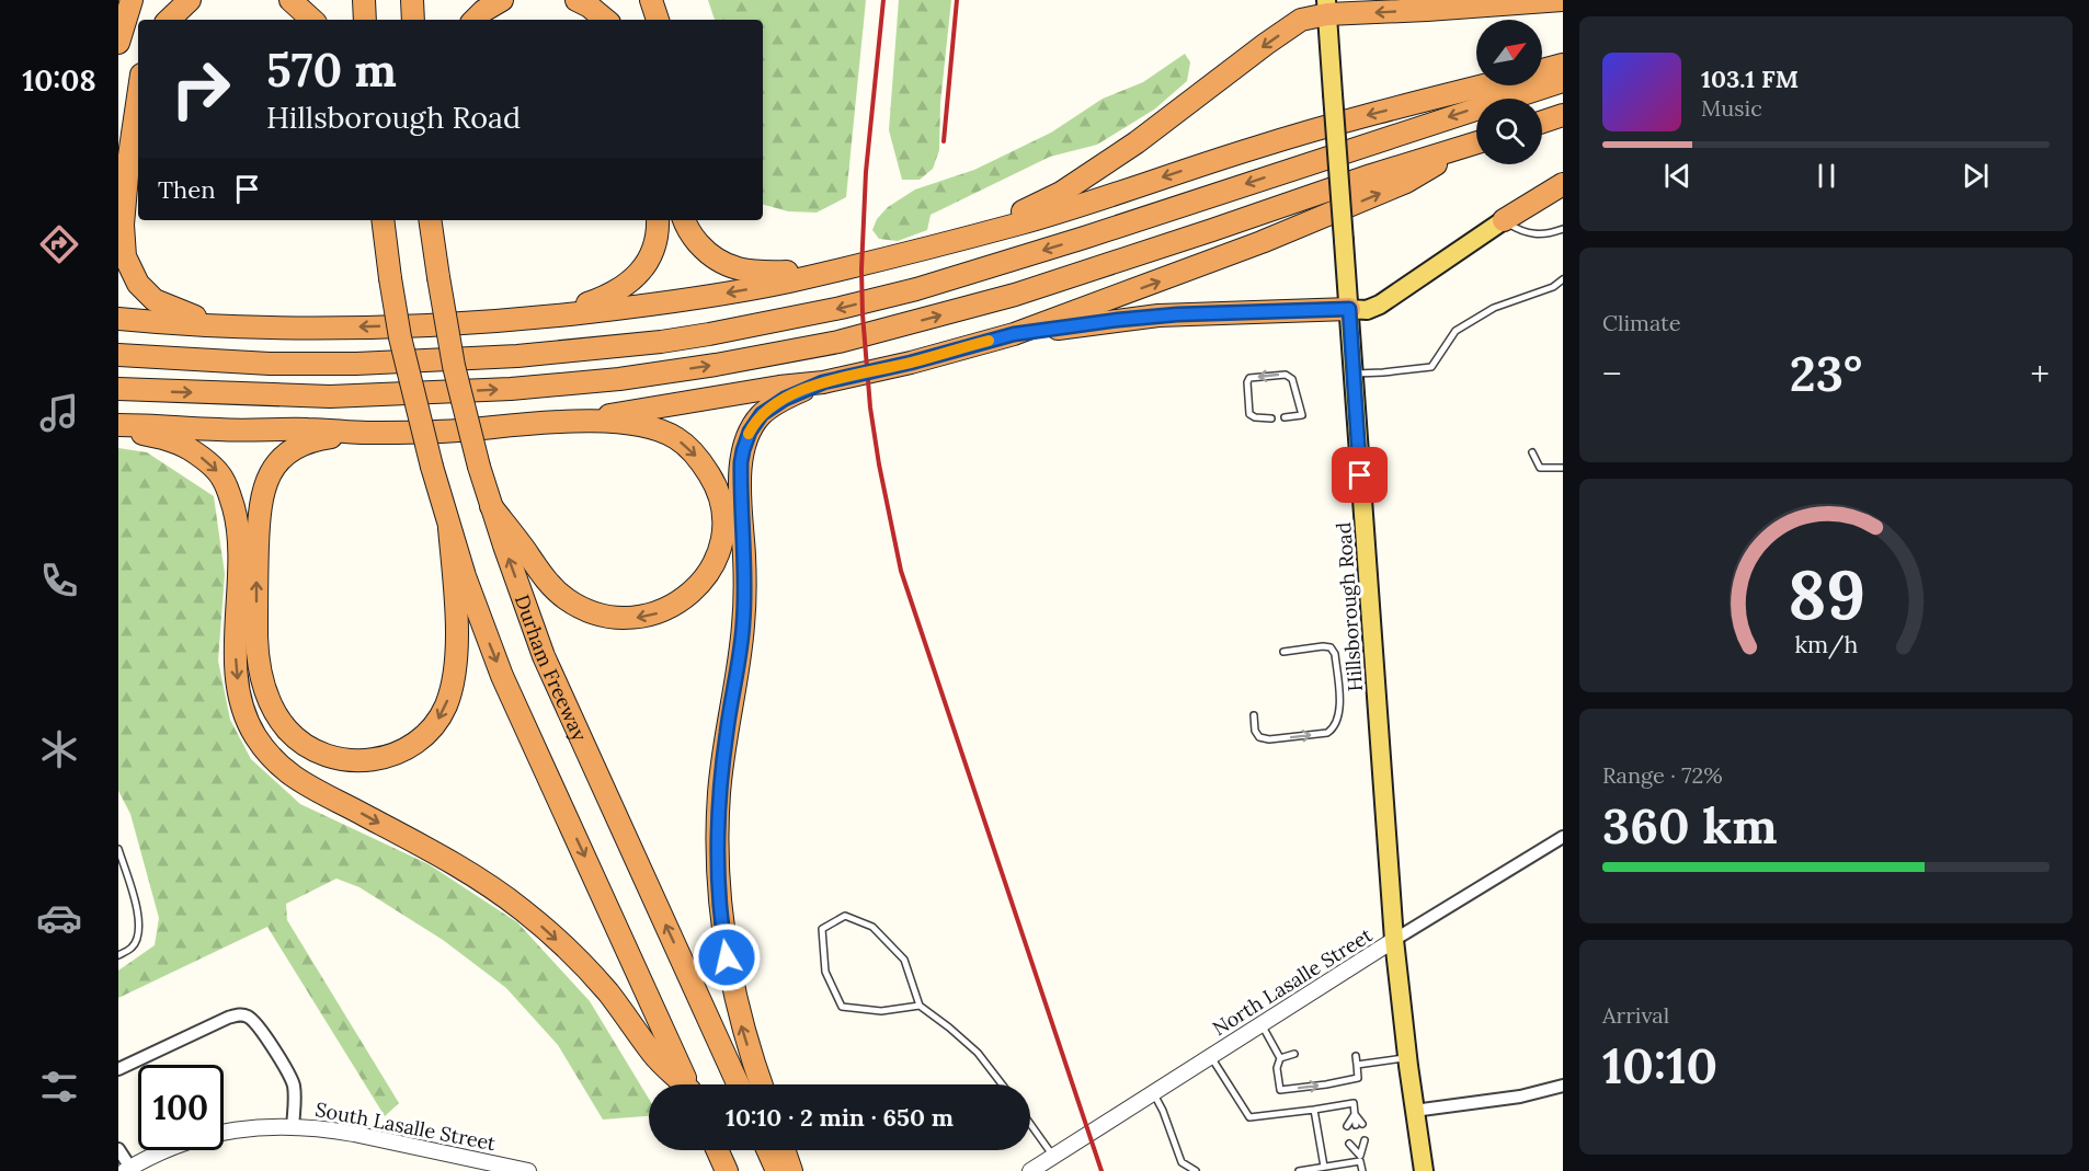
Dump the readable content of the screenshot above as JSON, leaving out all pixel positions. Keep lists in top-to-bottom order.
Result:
{
  "streets": {
    "highway": ["Durham Freeway"],
    "main road": ["Hillsborough Road"],
    "street": ["North Lasalle Street", "South Lasalle Street"]
  },
  "crossings": [
    ["Hillsborough Road", "North Lasalle Street"]
  ],
  "north": "top right",
  "page": {
    "tabs": "10:08",
    "turn": ["570 m", "Hillsborough Road"],
    "song": ["103.1 FM", "Music"],
    "then": "Then",
    "tile": [
      "Climate",
      ["Range · 72%", "360 km"],
      ["Arrival", "10:10"]
    ],
    "heat": ["−", "23°", "+"],
    "limit": "100",
    "trip": "10:10 · 2 min · 650 m",
    "gauge": ["89", "km/h"]
  }
}
